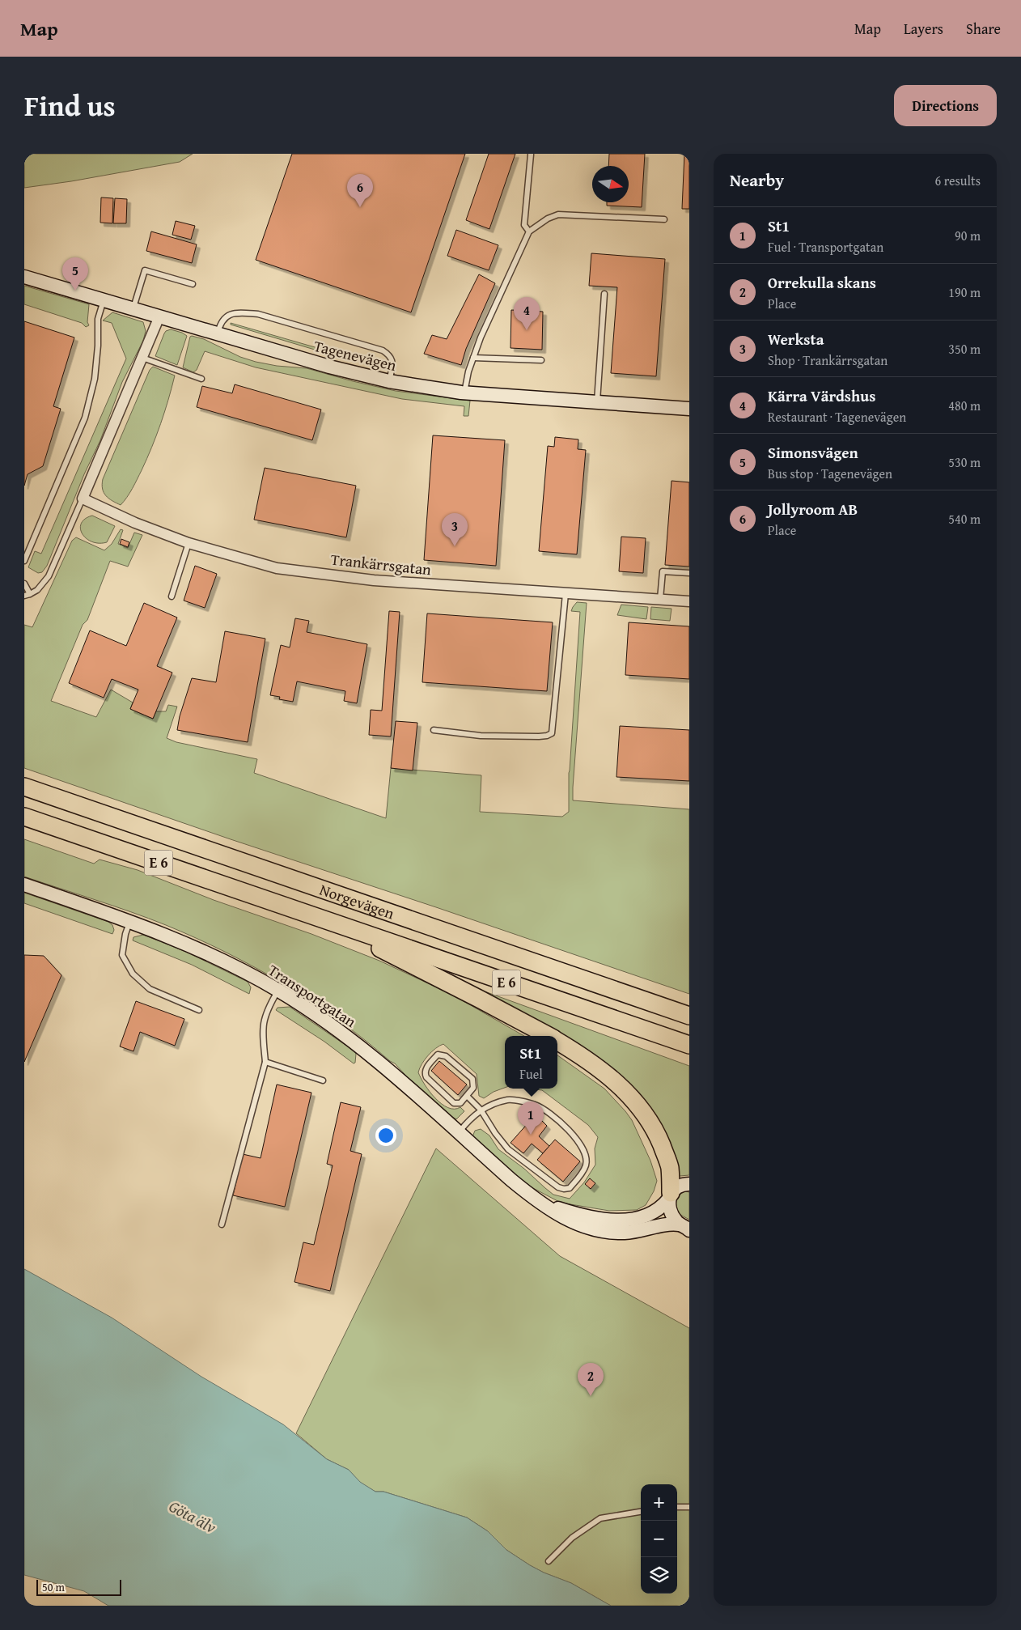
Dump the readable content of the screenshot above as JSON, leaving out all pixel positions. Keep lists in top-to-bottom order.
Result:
{
  "streets": {
    "highway": ["E 6", "Norgevägen"],
    "street": ["Tagenevägen", "Trankärrsgatan", "Transportgatan"]
  },
  "water": ["Göta älv"],
  "scale_bar": "50 m",
  "north": "right",
  "page": {
    "header": "Map",
    "nav": ["Map", "Layers", "Share"],
    "title": "Find us",
    "buttons": "Directions",
    "heading": ["Nearby", "6 results"],
    "pins": [
      "6",
      "5",
      "4",
      "3",
      "1",
      "2"
    ],
    "list": [
      {
        "mark": "1",
        "name": "St1",
        "note": "Fuel · Transportgatan",
        "value": "90 m"
      },
      {
        "mark": "2",
        "name": "Orrekulla skans",
        "note": "Place",
        "value": "190 m"
      },
      {
        "mark": "3",
        "name": "Werksta",
        "note": "Shop · Trankärrsgatan",
        "value": "350 m"
      },
      {
        "mark": "4",
        "name": "Kärra Värdshus",
        "note": "Restaurant · Tagenevägen",
        "value": "480 m"
      },
      {
        "mark": "5",
        "name": "Simonsvägen",
        "note": "Bus stop · Tagenevägen",
        "value": "530 m"
      },
      {
        "mark": "6",
        "name": "Jollyroom AB",
        "note": "Place",
        "value": "540 m"
      }
    ],
    "popup": ["St1", "Fuel"],
    "map_buttons": ["+", "−"],
    "scale": "50 m"
  }
}
